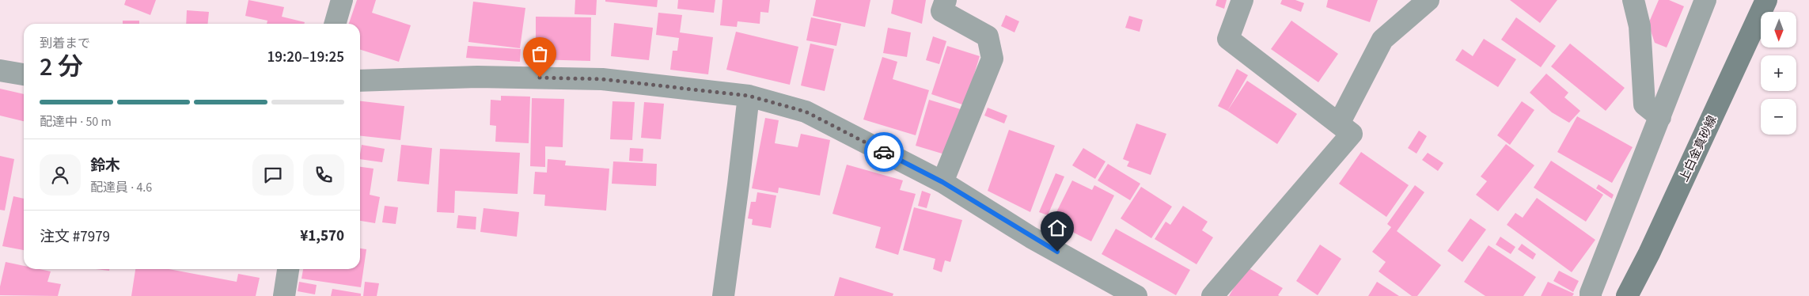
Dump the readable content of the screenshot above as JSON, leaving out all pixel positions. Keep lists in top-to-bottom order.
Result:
{
  "streets": {
    "main road": ["上白金真砂線"]
  },
  "north": "bottom",
  "page": {
    "map_buttons": ["+", "−"],
    "heading": ["2 分", "到着まで", "19:20–19:25"],
    "panel": [
      "鈴木",
      "配達員 · 4.6",
      "注文 #7979",
      "¥1,570"
    ],
    "bar": "配達中 · 50 m"
  }
}
